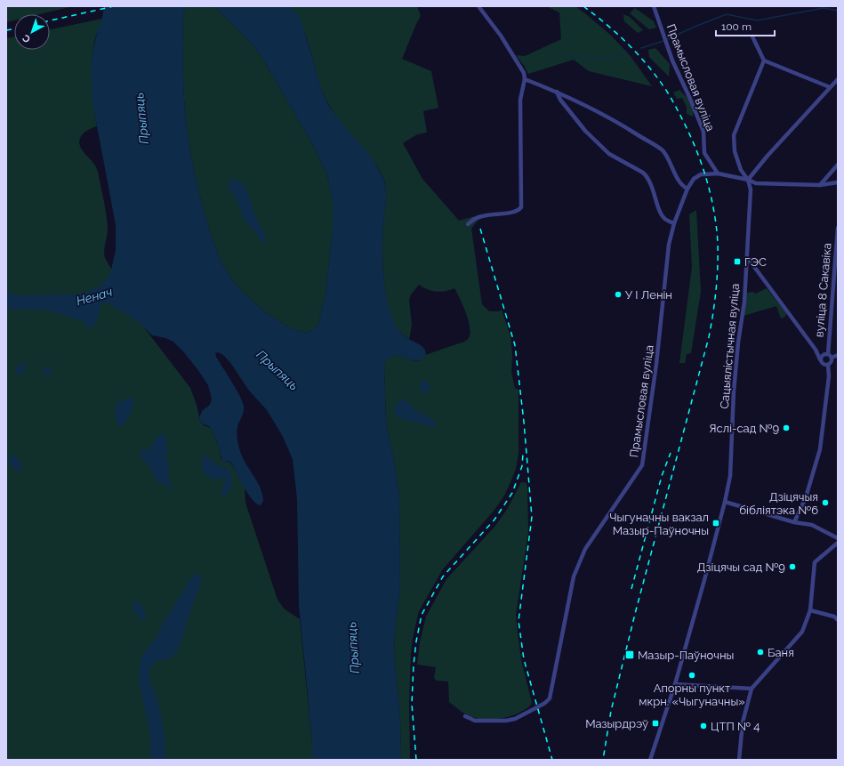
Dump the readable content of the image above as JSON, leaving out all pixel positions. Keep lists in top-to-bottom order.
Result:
{
  "streets": {
    "street": ["Прамысловая вуліца", "вуліца 8 Сакавіка", "Сацыялістычная вуліца"]
  },
  "water": ["Прыпяць", "Ненач"],
  "places": {
    "transit": [
      "ГЭС",
      "Чыгуначны вакзал Мазыр-Паўночны",
      "Мазыр-Паўночны",
      "Мазырдрэў"
    ],
    "other": [
      "У І Ленін",
      "Яслі-сад №9",
      "Дзіцячыя бібліятэка №6",
      "Дзіцячы сад №9",
      "Баня",
      "Апорны пункт мкрн. «Чыгуначны»",
      "ЦТП № 4"
    ]
  },
  "scale_bar": "100 m",
  "north": "bottom left"
}
